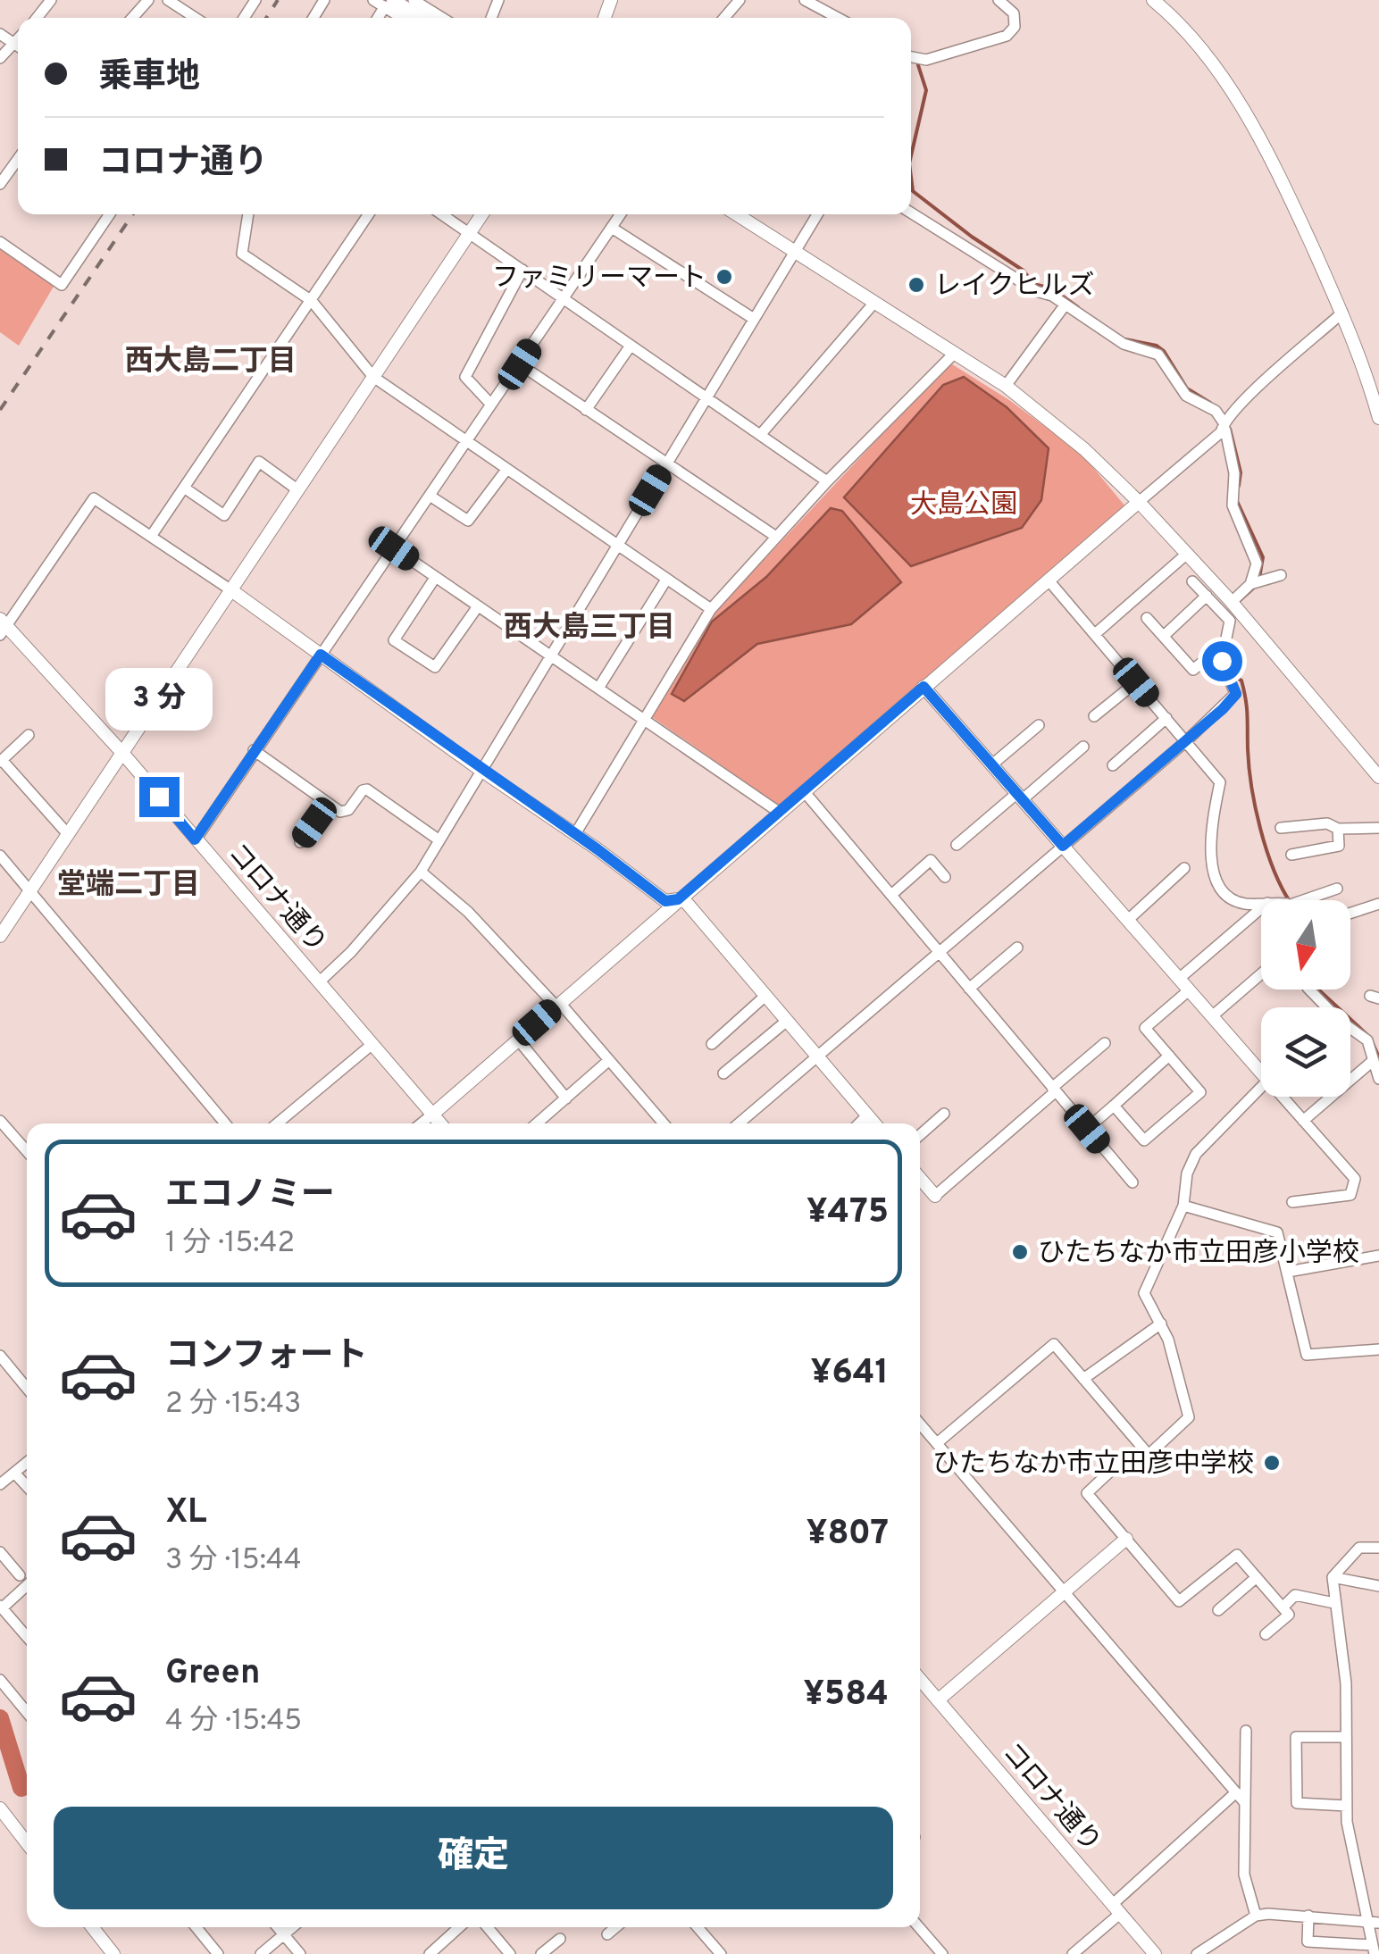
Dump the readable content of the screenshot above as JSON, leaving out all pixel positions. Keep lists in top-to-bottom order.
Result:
{
  "streets": {
    "street": ["コロナ通り"]
  },
  "districts": ["西大島二丁目", "西大島三丁目", "堂端二丁目"],
  "parks": ["大島公園"],
  "places": [
    "ファミリーマート",
    "レイクヒルズ",
    "ひたちなか市立田彦小学校",
    "ひたちなか市立田彦中学校"
  ],
  "north": "bottom",
  "page": {
    "banner": ["乗車地", "コロナ通り"],
    "bubble": "3 分",
    "list": [
      {
        "name": "エコノミー",
        "note": "1 分 · 15:42",
        "value": "¥475"
      },
      {
        "name": "コンフォート",
        "note": "2 分 · 15:43",
        "value": "¥641"
      },
      {
        "name": "XL",
        "note": "3 分 · 15:44",
        "value": "¥807"
      },
      {
        "name": "Green",
        "note": "4 分 · 15:45",
        "value": "¥584"
      }
    ],
    "buttons": "確定"
  }
}
